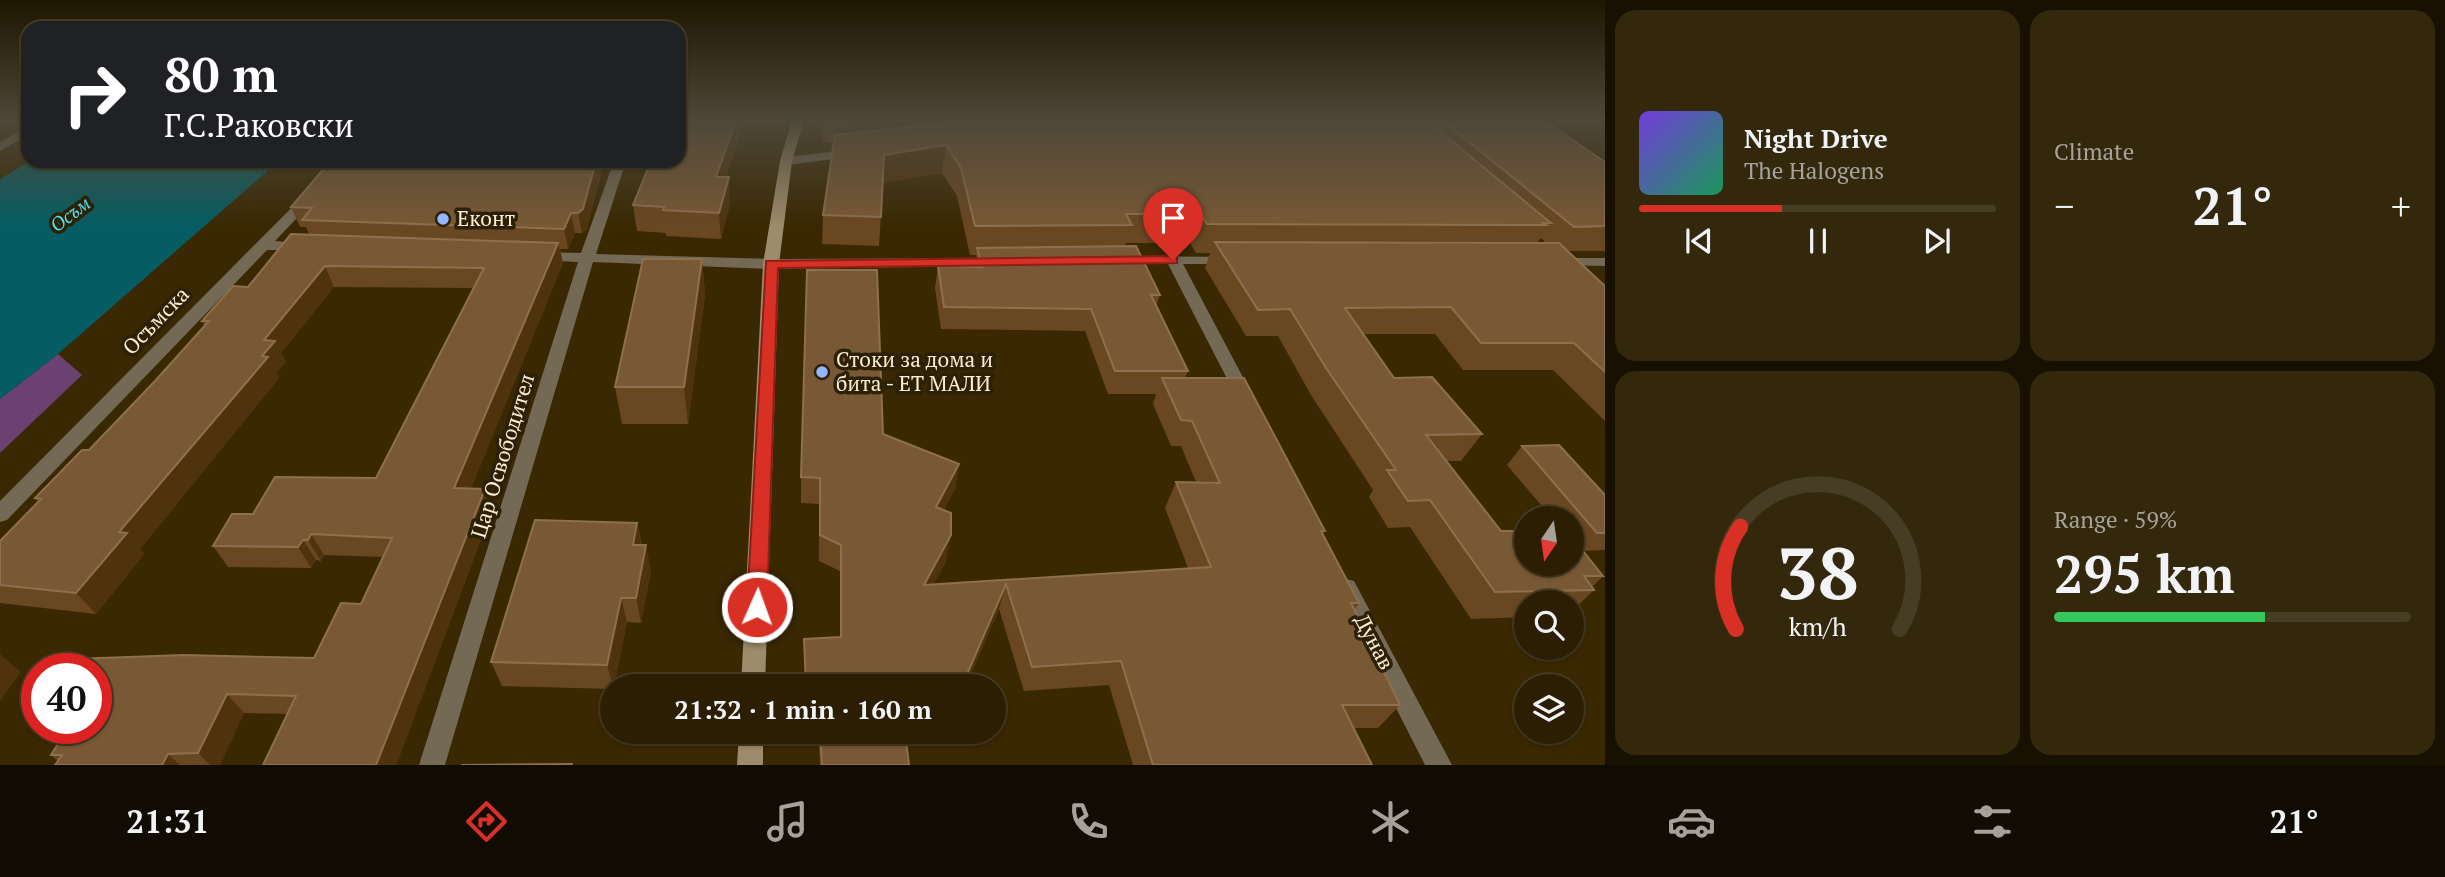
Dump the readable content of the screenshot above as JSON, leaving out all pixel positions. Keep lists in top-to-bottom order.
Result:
{
  "streets": {
    "street": ["Осъмска", "Цар Освободител", "Дунав"]
  },
  "water": ["Осъм"],
  "places": ["Еконт", "Стоки за дома и бита - ЕТ МАЛИ"],
  "north": "bottom",
  "page": {
    "tile": [
      "Climate",
      ["Range · 59%", "295 km"]
    ],
    "turn": ["80 m", "Г.С.Раковски"],
    "song": ["Night Drive", "The Halogens"],
    "heat": ["−", "21°", "+"],
    "limit": "40",
    "trip": "21:32 · 1 min · 160 m",
    "tabs": ["21:31", "21°"],
    "gauge": ["38", "km/h"]
  }
}
